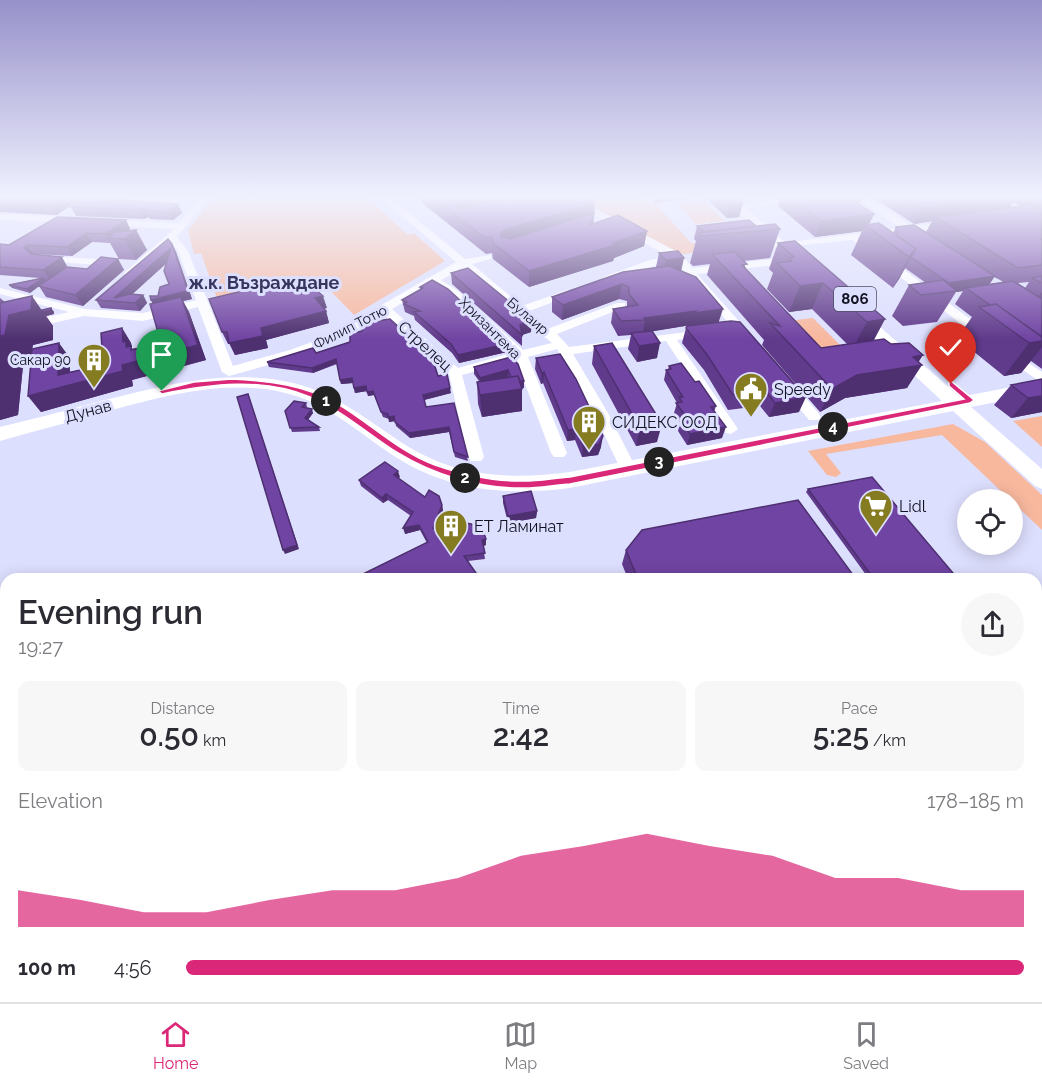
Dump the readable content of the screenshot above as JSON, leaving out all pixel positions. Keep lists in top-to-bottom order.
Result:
{
  "streets": {
    "main road": ["806", "Дунав"],
    "street": [
      "Булаир",
      "Филип Тотю",
      "Хризантема",
      "Стрелец"
    ]
  },
  "crossings": [
    ["806", "Дунав"],
    ["Булаир", "Филип Тотю"],
    ["Булаир", "Дунав"],
    ["Филип Тотю", "Хризантема"],
    ["Филип Тотю", "Стрелец"]
  ],
  "districts": ["ж.к. Възраждане"],
  "places": {
    "building": ["Сакар 90", "СИДЕКС ООД", "ЕТ Ламинат"],
    "public building": ["Speedy"],
    "supermarket": ["Lidl"]
  },
  "page": {
    "pins": [
      "1",
      "4",
      "3",
      "2"
    ],
    "heading": ["Evening run", "19:27"],
    "stats": [
      ["Distance", "0.50 km"],
      ["Time", "2:42"],
      ["Pace", "5:25 /km"]
    ],
    "chart": ["Elevation", "178–185 m"],
    "list": [
      {
        "name": "100 m",
        "note": "4:56"
      }
    ],
    "tabs": ["Home", "Map", "Saved"]
  }
}
